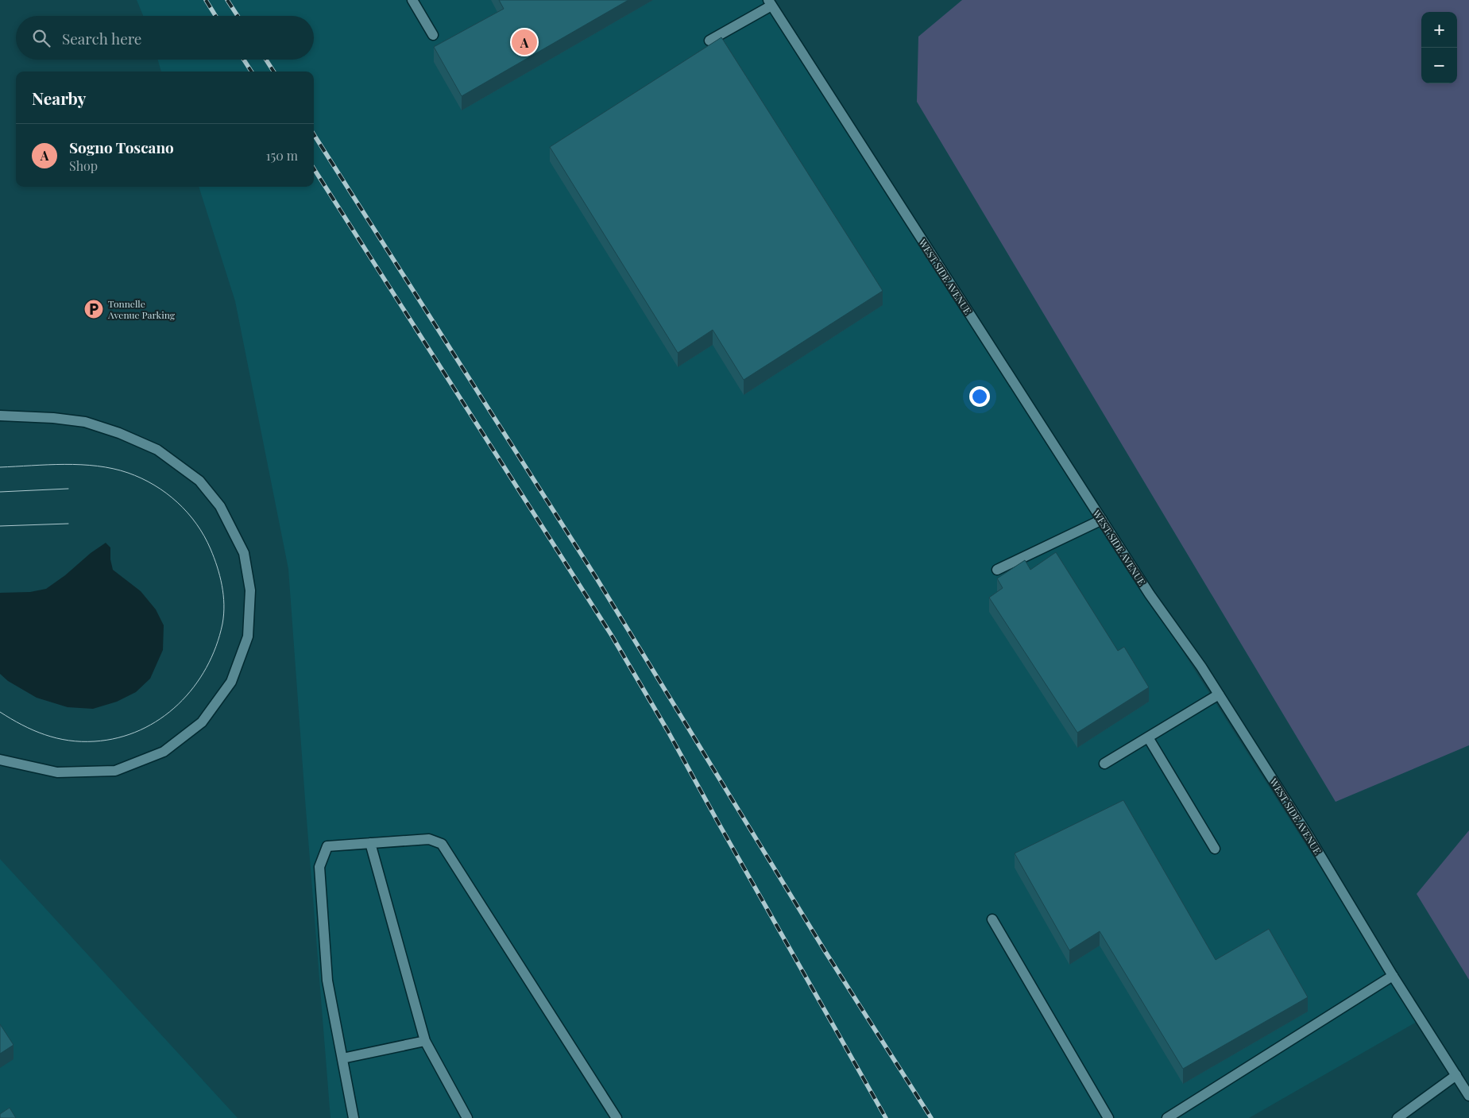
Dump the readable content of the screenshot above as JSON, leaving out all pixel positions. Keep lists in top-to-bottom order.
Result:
{
  "streets": {
    "street": ["WEST SIDE AVENUE"]
  },
  "places": {
    "parking": ["Tonnelle Avenue Parking"]
  },
  "page": {
    "map_buttons": ["+", "−"],
    "search": "Search here",
    "pins": "A",
    "heading": "Nearby",
    "list": [
      {
        "mark": "A",
        "name": "Sogno Toscano",
        "note": "Shop",
        "value": "150 m"
      }
    ]
  }
}
